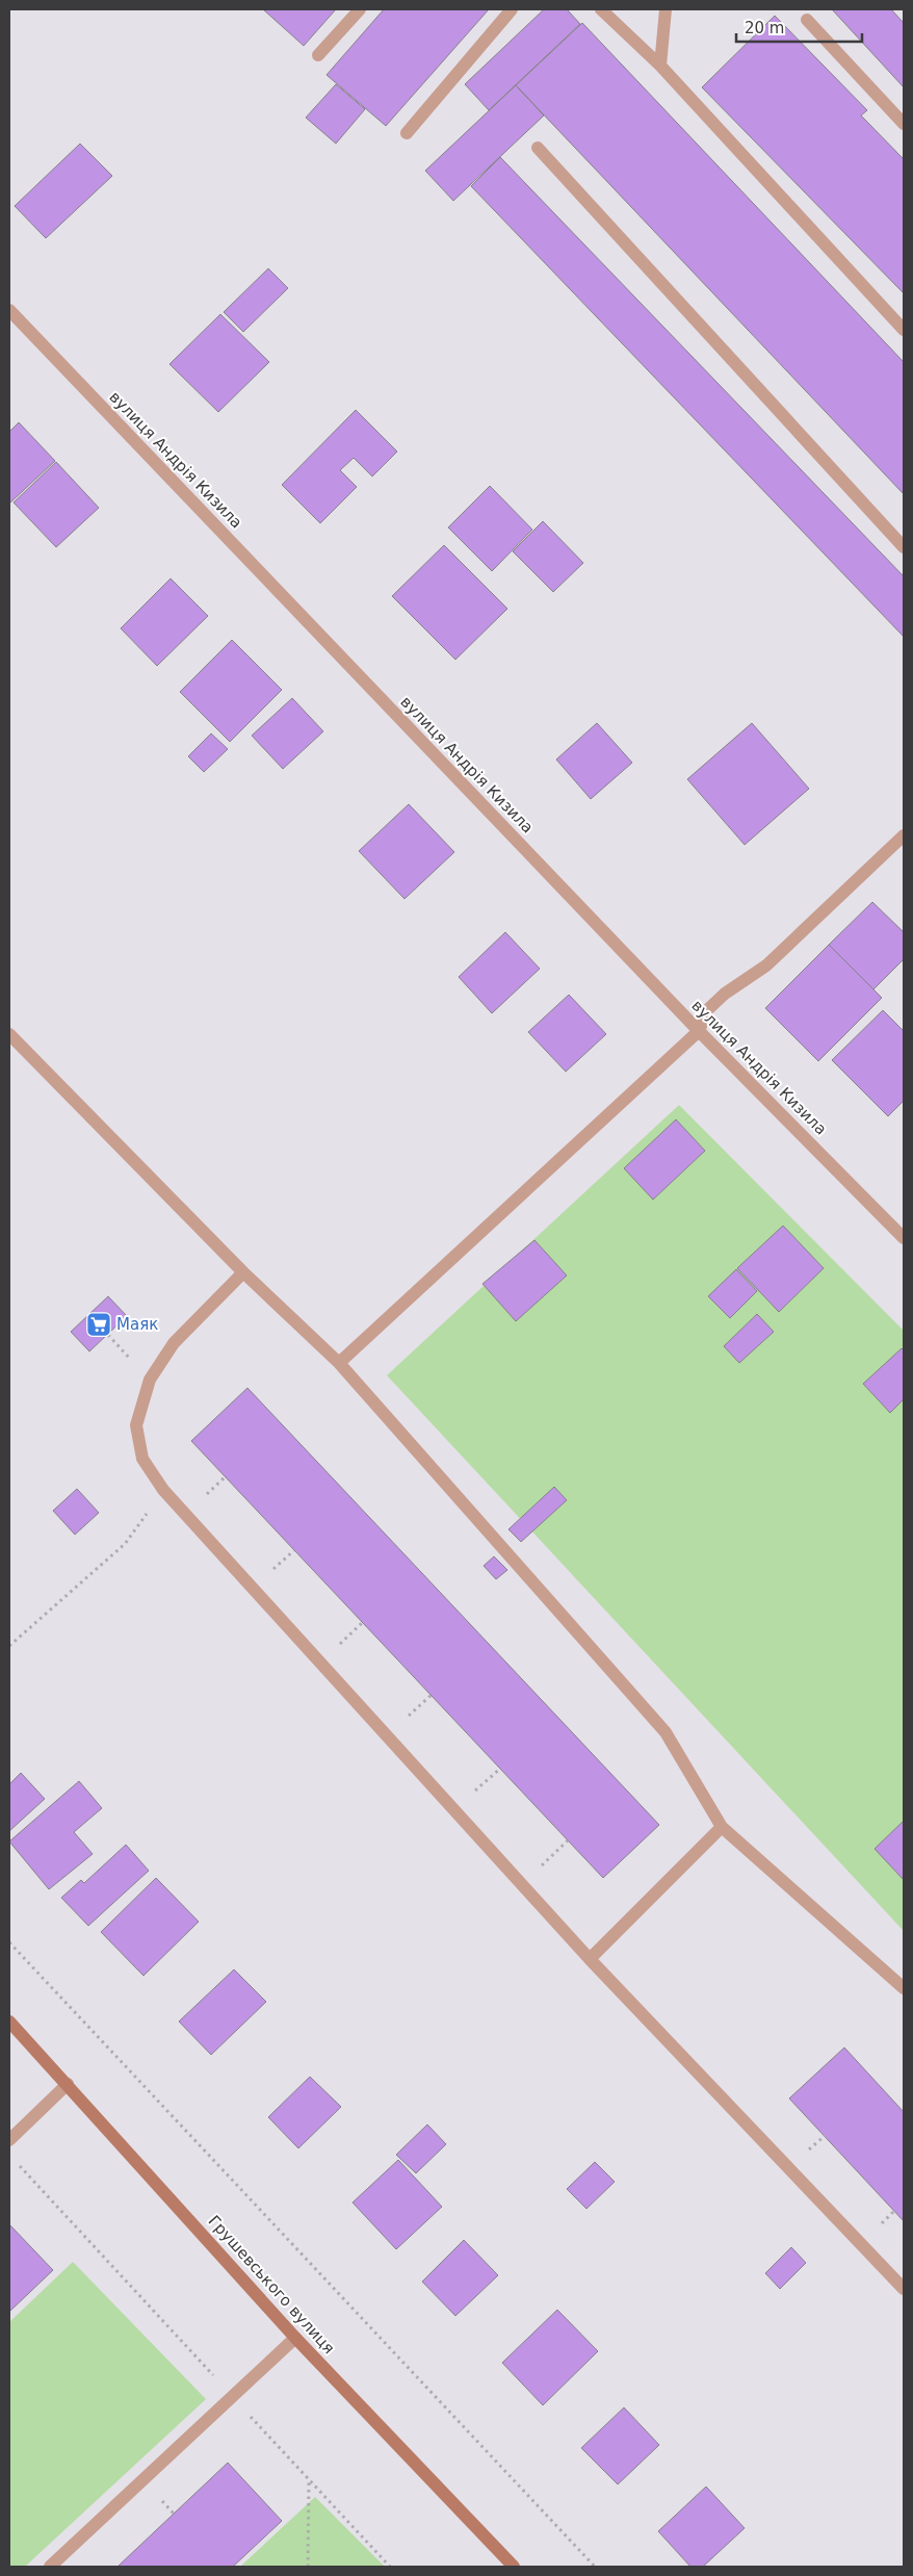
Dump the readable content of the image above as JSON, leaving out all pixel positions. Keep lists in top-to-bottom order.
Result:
{
  "streets": {
    "street": ["вулиця Андрія Кизила", "Грушевського вулиця"]
  },
  "places": {
    "supermarket": ["Маяк"]
  },
  "scale_bar": "20 m"
}
